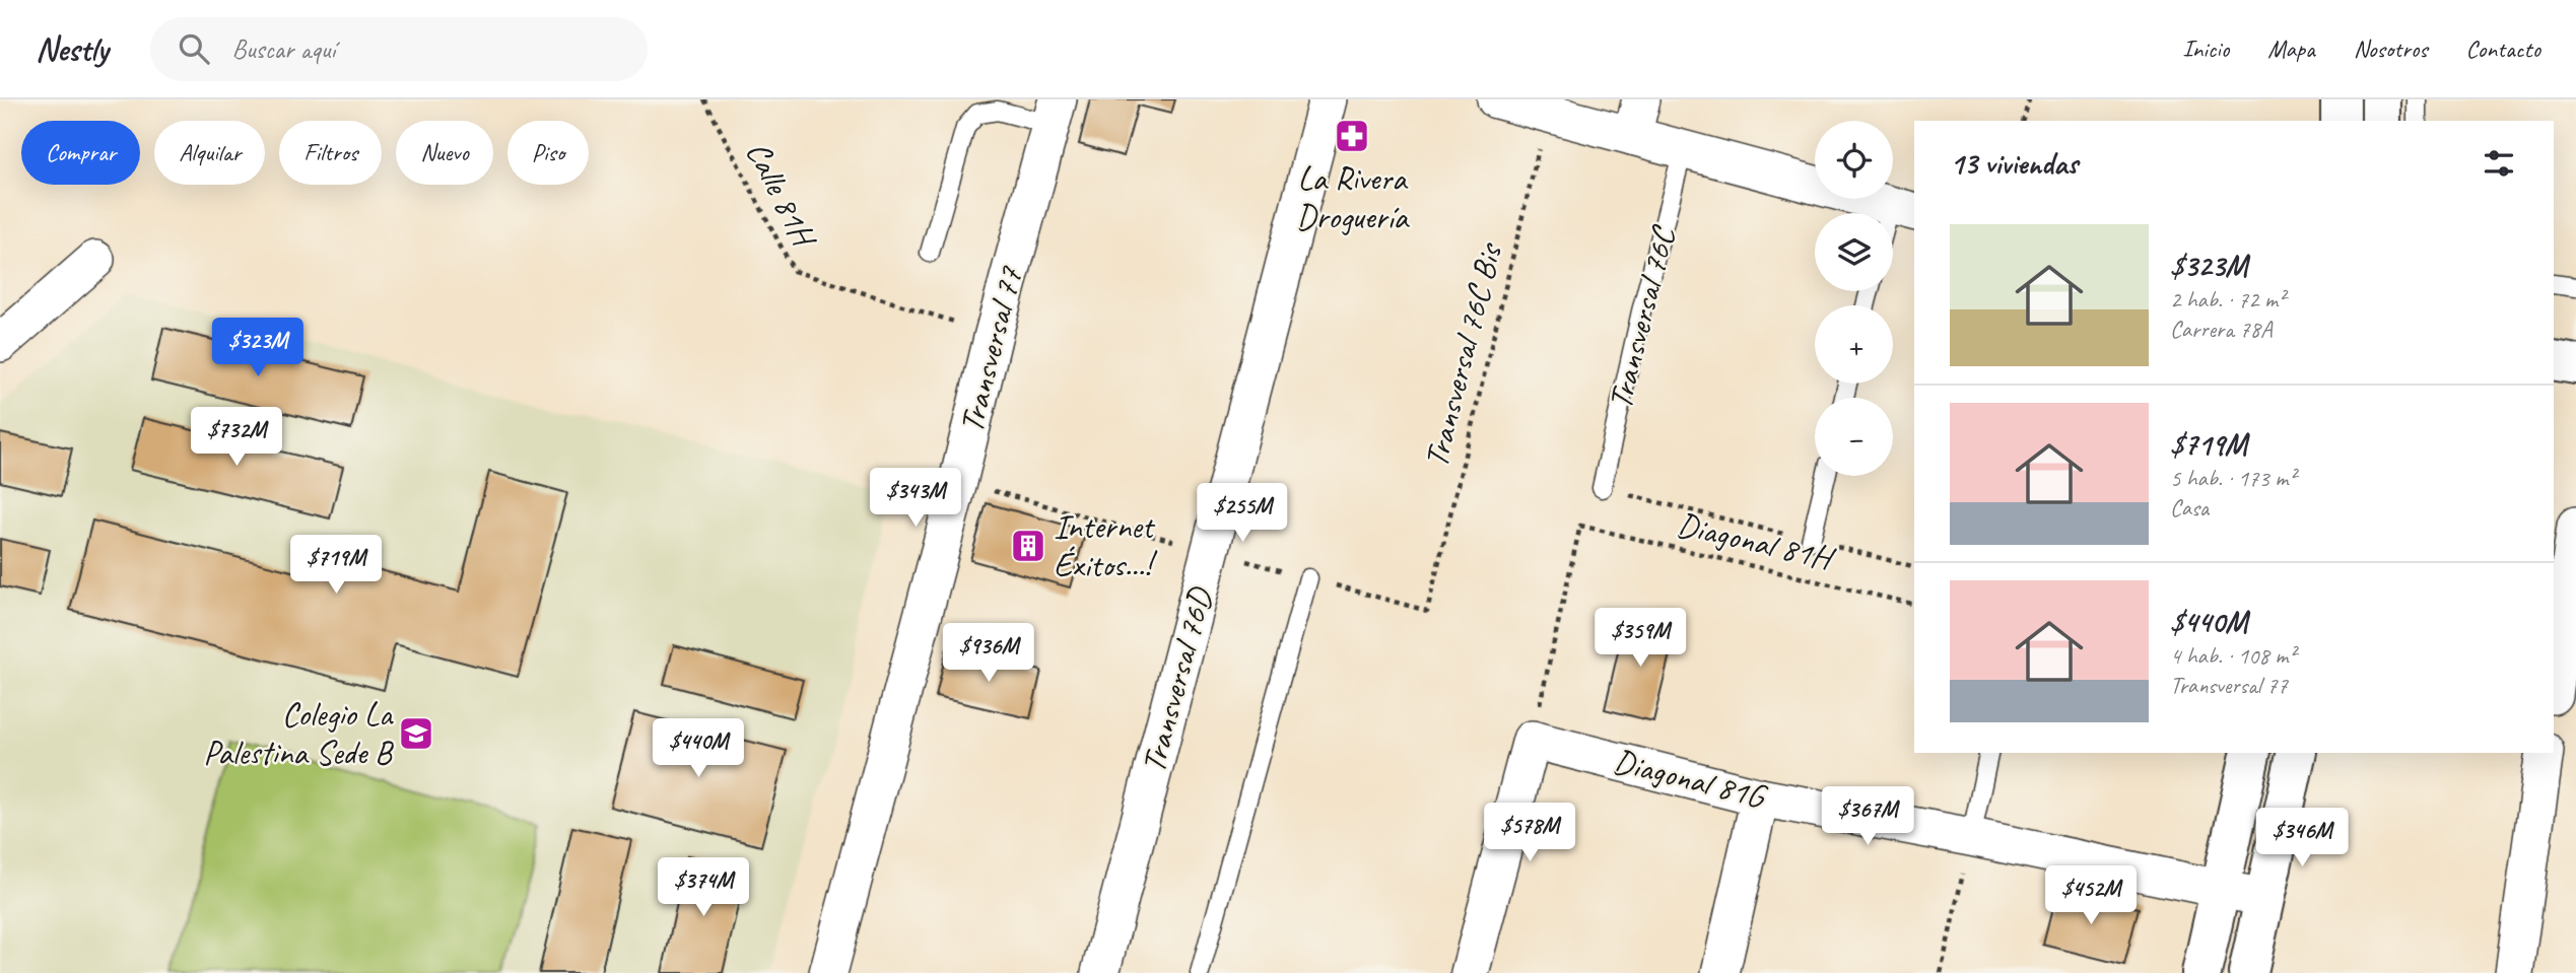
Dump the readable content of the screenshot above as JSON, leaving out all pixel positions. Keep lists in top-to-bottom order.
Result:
{
  "streets": {
    "street": ["Transversal 77", "Transversal 76D", "Diagonal 81G"],
    "lane": ["Transversal 76C"],
    "path": ["Calle 81H", "Transversal 76C Bis", "Diagonal 81H"]
  },
  "crossings": [
    ["Calle 81H", "Transversal 77"],
    ["Transversal 76C", "Diagonal 81H"],
    ["Diagonal 81H", "Diagonal 81G"]
  ],
  "places": {
    "pharmacy": ["La Rivera Droguería"],
    "building": ["Internet Éxitos...!"],
    "school or university": ["Colegio La Palestina Sede B"]
  },
  "page": {
    "header": "Nestly",
    "search": "Buscar aquí",
    "nav": [
      "Inicio",
      "Mapa",
      "Nosotros",
      "Contacto"
    ],
    "map_buttons": ["+", "−"],
    "chip": [
      "Comprar",
      "Alquilar",
      "Filtros",
      "Nuevo",
      "Piso"
    ],
    "heading": "13 viviendas",
    "list": [
      {
        "name": "$323M",
        "note": "2 hab. · 72 m² · Carrera 78A"
      },
      {
        "name": "$719M",
        "note": "5 hab. · 173 m² · Casa"
      },
      {
        "name": "$440M",
        "note": "4 hab. · 108 m² · Transversal 77"
      }
    ],
    "price": [
      "$323M",
      "$732M",
      "$343M",
      "$255M",
      "$719M",
      "$359M",
      "$936M",
      "$440M",
      "$367M",
      "$578M",
      "$346M",
      "$374M",
      "$452M"
    ]
  }
}
